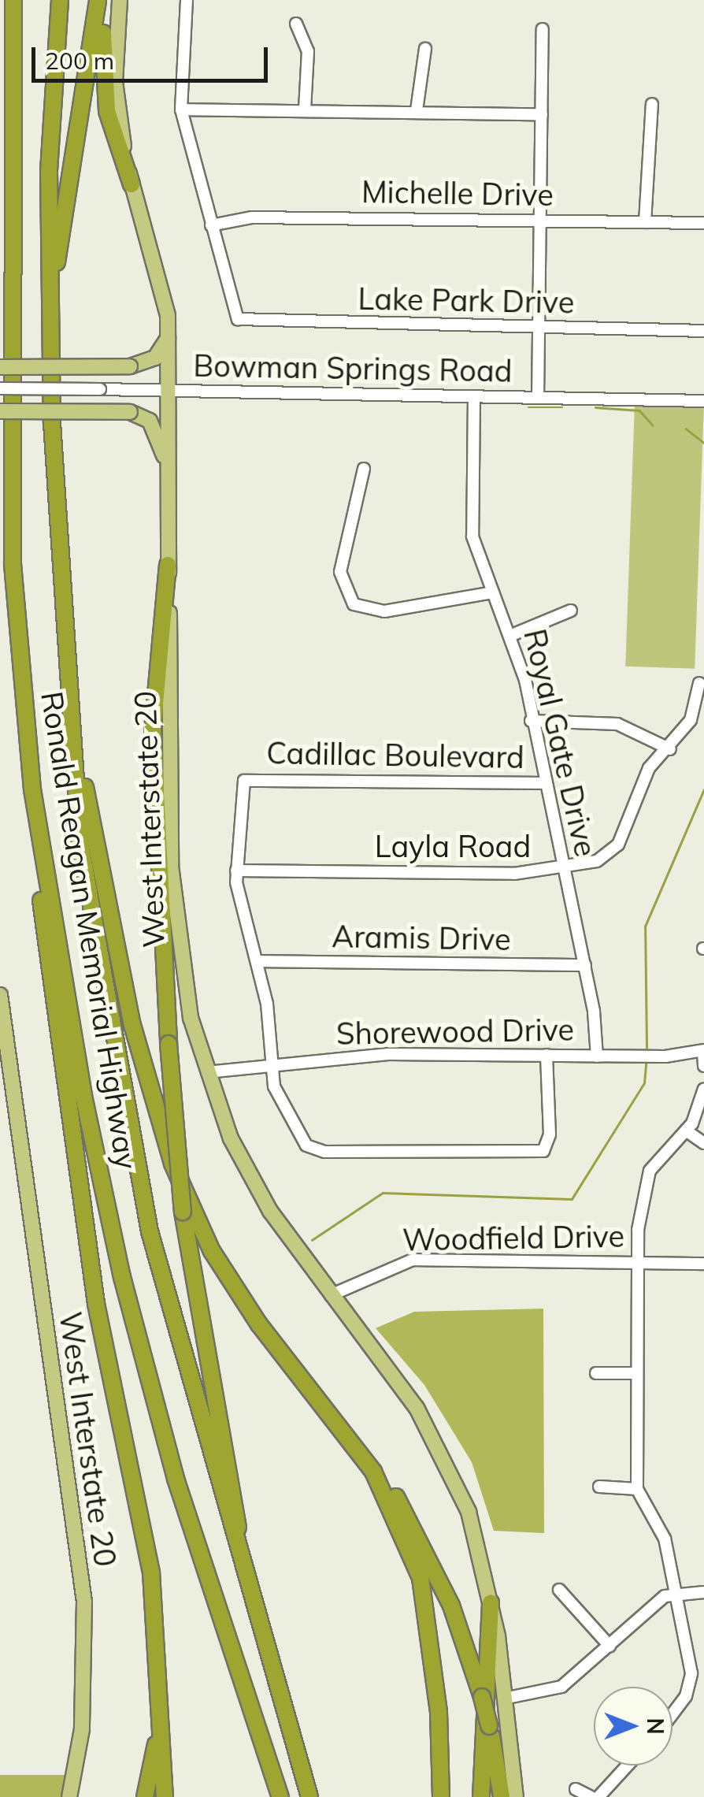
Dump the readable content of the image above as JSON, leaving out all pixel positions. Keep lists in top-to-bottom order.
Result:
{
  "streets": {
    "highway": ["Ronald Reagan Memorial Highway"],
    "main road": ["West Interstate 20"],
    "street": [
      "Michelle Drive",
      "Lake Park Drive",
      "Bowman Springs Road",
      "Royal Gate Drive",
      "Cadillac Boulevard",
      "Layla Road",
      "Aramis Drive",
      "Shorewood Drive",
      "Woodfield Drive"
    ]
  },
  "crossings": [
    ["Michelle Drive", "Lake Park Drive"],
    ["Bowman Springs Road", "Royal Gate Drive"],
    ["Bowman Springs Road", "West Interstate 20"],
    ["Royal Gate Drive", "Cadillac Boulevard"],
    ["Royal Gate Drive", "Layla Road"],
    ["Royal Gate Drive", "Aramis Drive"],
    ["Royal Gate Drive", "Shorewood Drive"],
    ["Cadillac Boulevard", "Layla Road"],
    ["Cadillac Boulevard", "Aramis Drive"],
    ["Cadillac Boulevard", "Shorewood Drive"],
    ["West Interstate 20", "Shorewood Drive"],
    ["West Interstate 20", "Woodfield Drive"]
  ],
  "scale_bar": "200 m",
  "north": "right"
}
